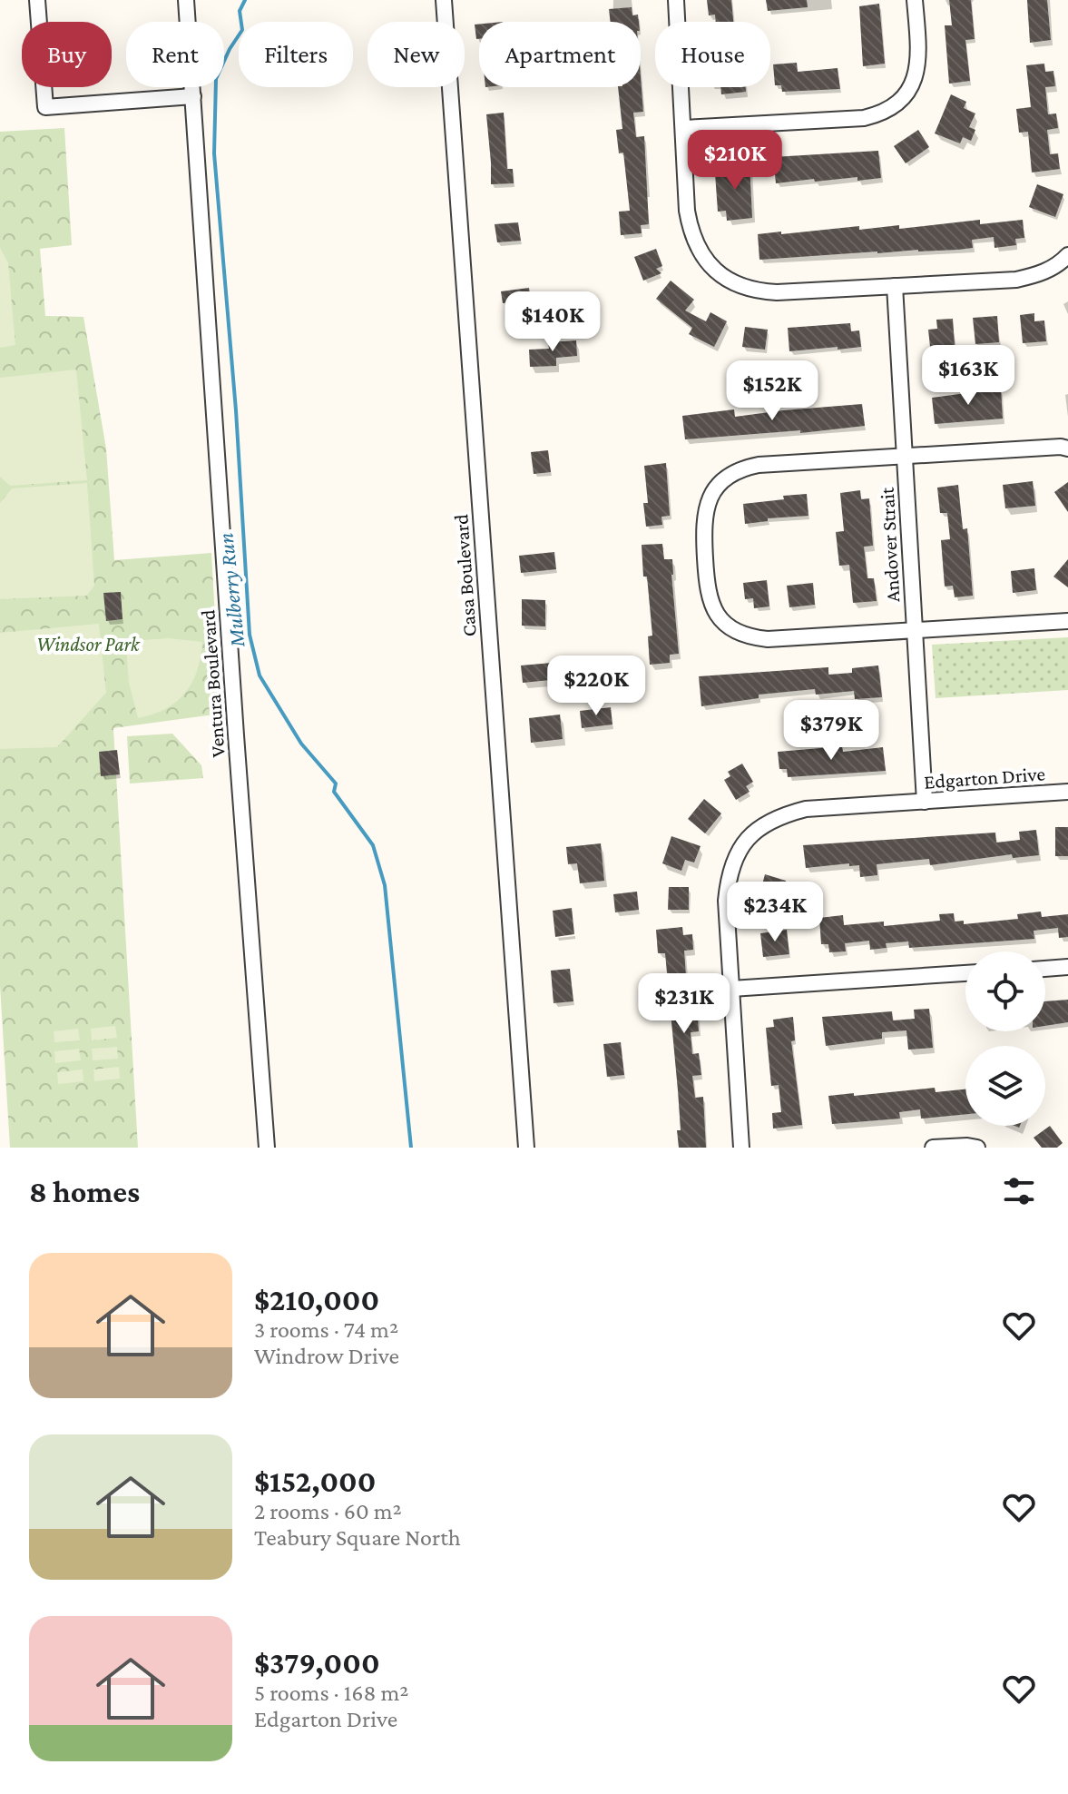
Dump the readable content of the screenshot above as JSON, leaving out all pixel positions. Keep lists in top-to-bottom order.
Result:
{
  "streets": {
    "street": [
      "Andover Strait",
      "Casa Boulevard",
      "Ventura Boulevard",
      "Edgarton Drive"
    ]
  },
  "crossings": [
    ["Andover Strait", "Edgarton Drive"]
  ],
  "water": ["Mulberry Run"],
  "parks": ["Windsor Park"],
  "page": {
    "chip": [
      "Buy",
      "Rent",
      "Filters",
      "New",
      "Apartment",
      "House"
    ],
    "price": [
      "$210K",
      "$140K",
      "$163K",
      "$152K",
      "$220K",
      "$379K",
      "$234K",
      "$231K"
    ],
    "heading": "8 homes",
    "list": [
      {
        "name": "$210,000",
        "note": "3 rooms · 74 m² · Windrow Drive"
      },
      {
        "name": "$152,000",
        "note": "2 rooms · 60 m² · Teabury Square North"
      },
      {
        "name": "$379,000",
        "note": "5 rooms · 168 m² · Edgarton Drive"
      }
    ]
  }
}
